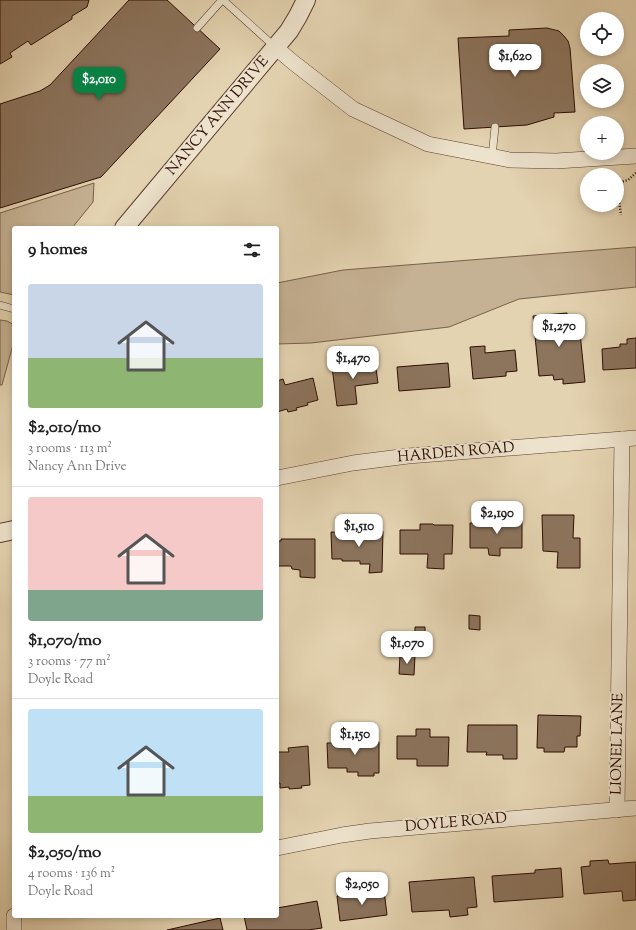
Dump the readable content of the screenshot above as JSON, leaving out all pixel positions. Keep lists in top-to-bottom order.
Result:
{
  "streets": {
    "street": [
      "NANCY ANN DRIVE",
      "HARDEN ROAD",
      "LIONEL LANE",
      "DOYLE ROAD"
    ]
  },
  "crossings": [
    ["HARDEN ROAD", "LIONEL LANE"],
    ["LIONEL LANE", "DOYLE ROAD"]
  ],
  "page": {
    "map_buttons": ["+", "−"],
    "price": [
      "$1,620",
      "$2,010",
      "$1,270",
      "$1,470",
      "$2,190",
      "$1,510",
      "$1,070",
      "$1,150",
      "$2,050"
    ],
    "heading": "9 homes",
    "list": [
      {
        "name": "$2,010/mo",
        "note": "3 rooms · 113 m² · Nancy Ann Drive"
      },
      {
        "name": "$1,070/mo",
        "note": "3 rooms · 77 m² · Doyle Road"
      },
      {
        "name": "$2,050/mo",
        "note": "4 rooms · 136 m² · Doyle Road"
      }
    ]
  }
}
